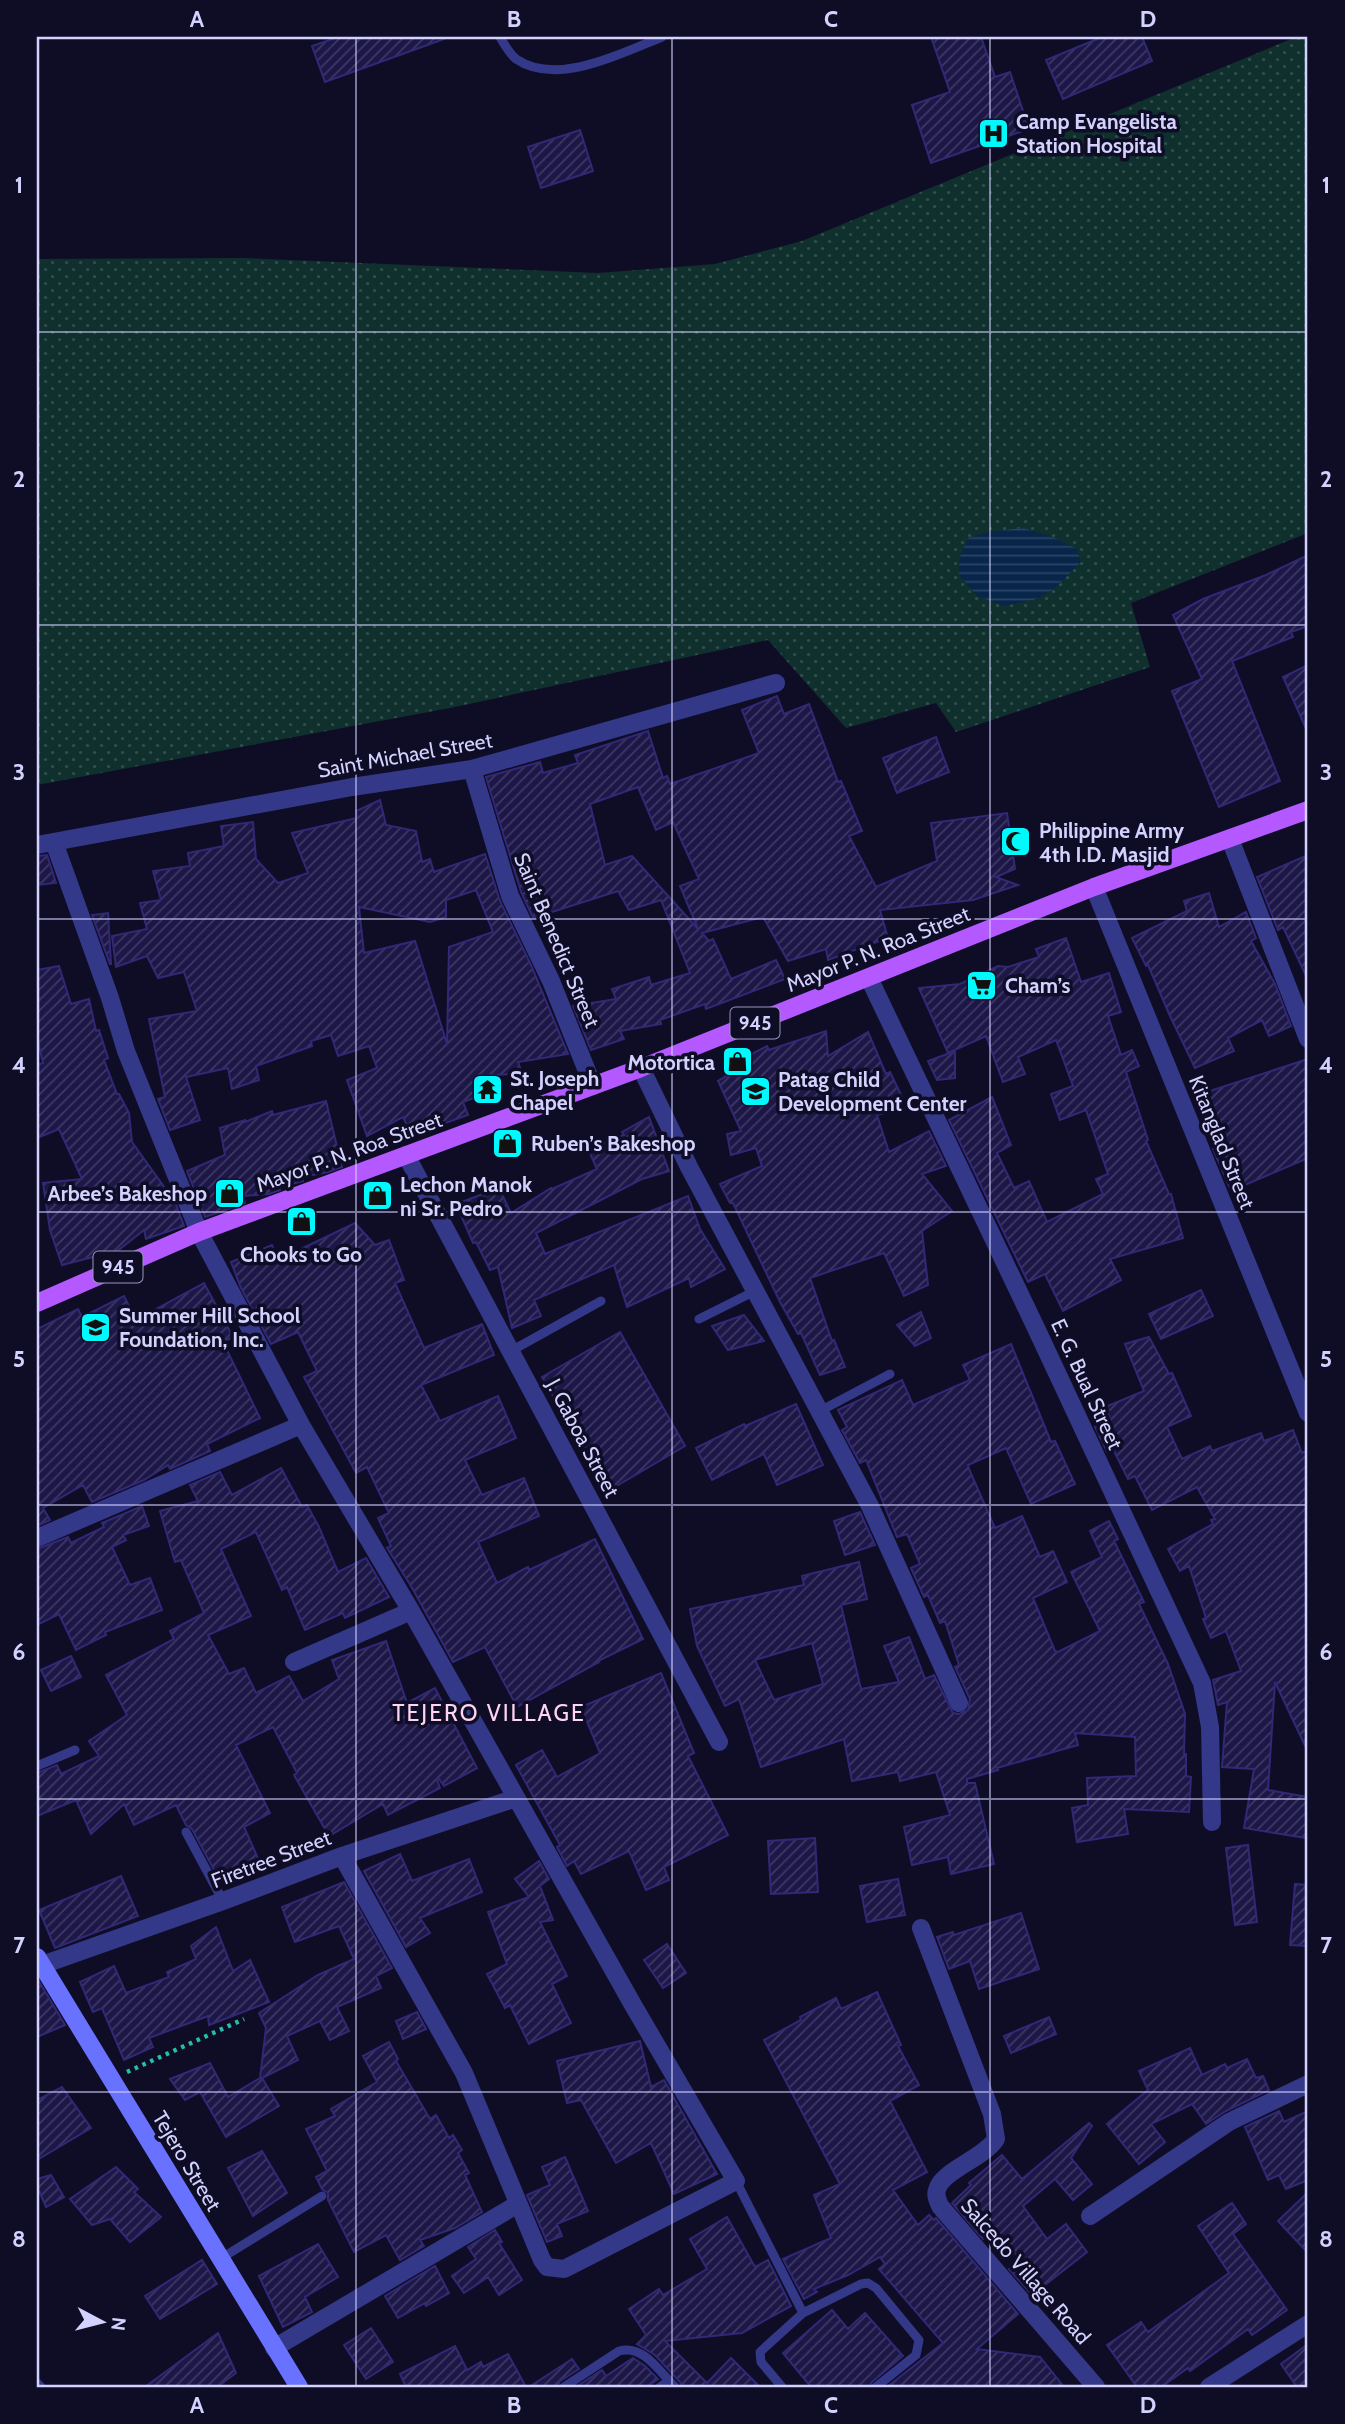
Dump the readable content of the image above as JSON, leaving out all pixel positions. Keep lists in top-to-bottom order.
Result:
{
  "streets": {
    "main road": ["Mayor P. N. Roa Street", "945", "Tejero Street"],
    "street": [
      "Saint Michael Street",
      "Saint Benedict Street",
      "Kitanglad Street",
      "E. G. Bual Street",
      "J. Gaboa Street",
      "Firetree Street",
      "Salcedo Village Road"
    ]
  },
  "crossings": [
    ["Saint Michael Street", "Saint Benedict Street"],
    ["Saint Benedict Street", "Mayor P. N. Roa Street"],
    ["Mayor P. N. Roa Street", "Kitanglad Street"],
    ["Mayor P. N. Roa Street", "E. G. Bual Street"],
    ["Mayor P. N. Roa Street", "J. Gaboa Street"],
    ["Firetree Street", "Tejero Street"]
  ],
  "districts": ["TEJERO VILLAGE"],
  "places": {
    "hospital": ["Camp Evangelista Station Hospital"],
    "mosque": ["Philippine Army 4th I.D. Masjid"],
    "supermarket": ["Cham’s"],
    "shop": [
      "Motortica",
      "Ruben’s Bakeshop",
      "Arbee’s Bakeshop",
      "Lechon Manok ni Sr. Pedro",
      "Chooks to Go"
    ],
    "temple": ["St. Joseph Chapel"],
    "school or university": ["Patag Child Development Center", "Summer Hill School Foundation, Inc."]
  },
  "north": "right",
  "grid": {
    "columns": [
      "A",
      "B",
      "C",
      "D"
    ],
    "rows": [
      "1",
      "2",
      "3",
      "4",
      "5",
      "6",
      "7",
      "8"
    ]
  }
}
